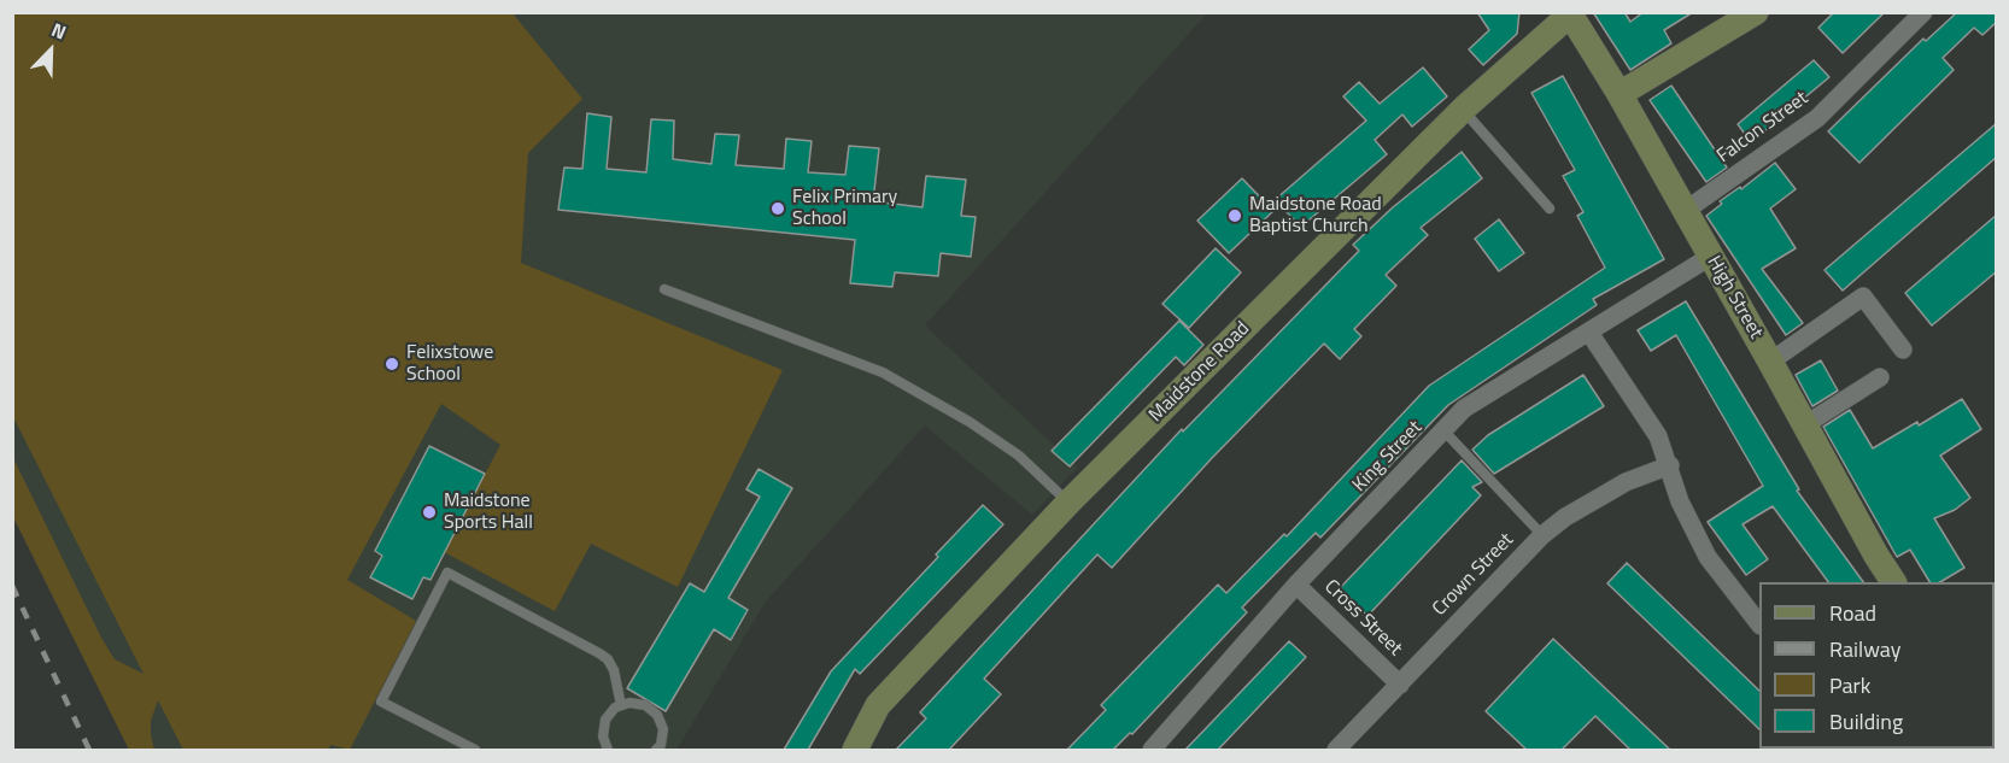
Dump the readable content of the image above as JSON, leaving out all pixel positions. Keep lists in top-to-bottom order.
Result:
{
  "streets": {
    "street": [
      "Falcon Street",
      "High Street",
      "Maidstone Road",
      "King Street",
      "Crown Street",
      "Cross Street"
    ]
  },
  "crossings": [
    ["Falcon Street", "High Street"],
    ["High Street", "Maidstone Road"],
    ["High Street", "King Street"],
    ["King Street", "Cross Street"],
    ["Crown Street", "Cross Street"]
  ],
  "places": [
    "Felix Primary School",
    "Maidstone Road Baptist Church",
    "Felixstowe School",
    "Maidstone Sports Hall"
  ],
  "legend": [
    "Road",
    "Railway",
    "Park",
    "Building"
  ],
  "north": "top right"
}
